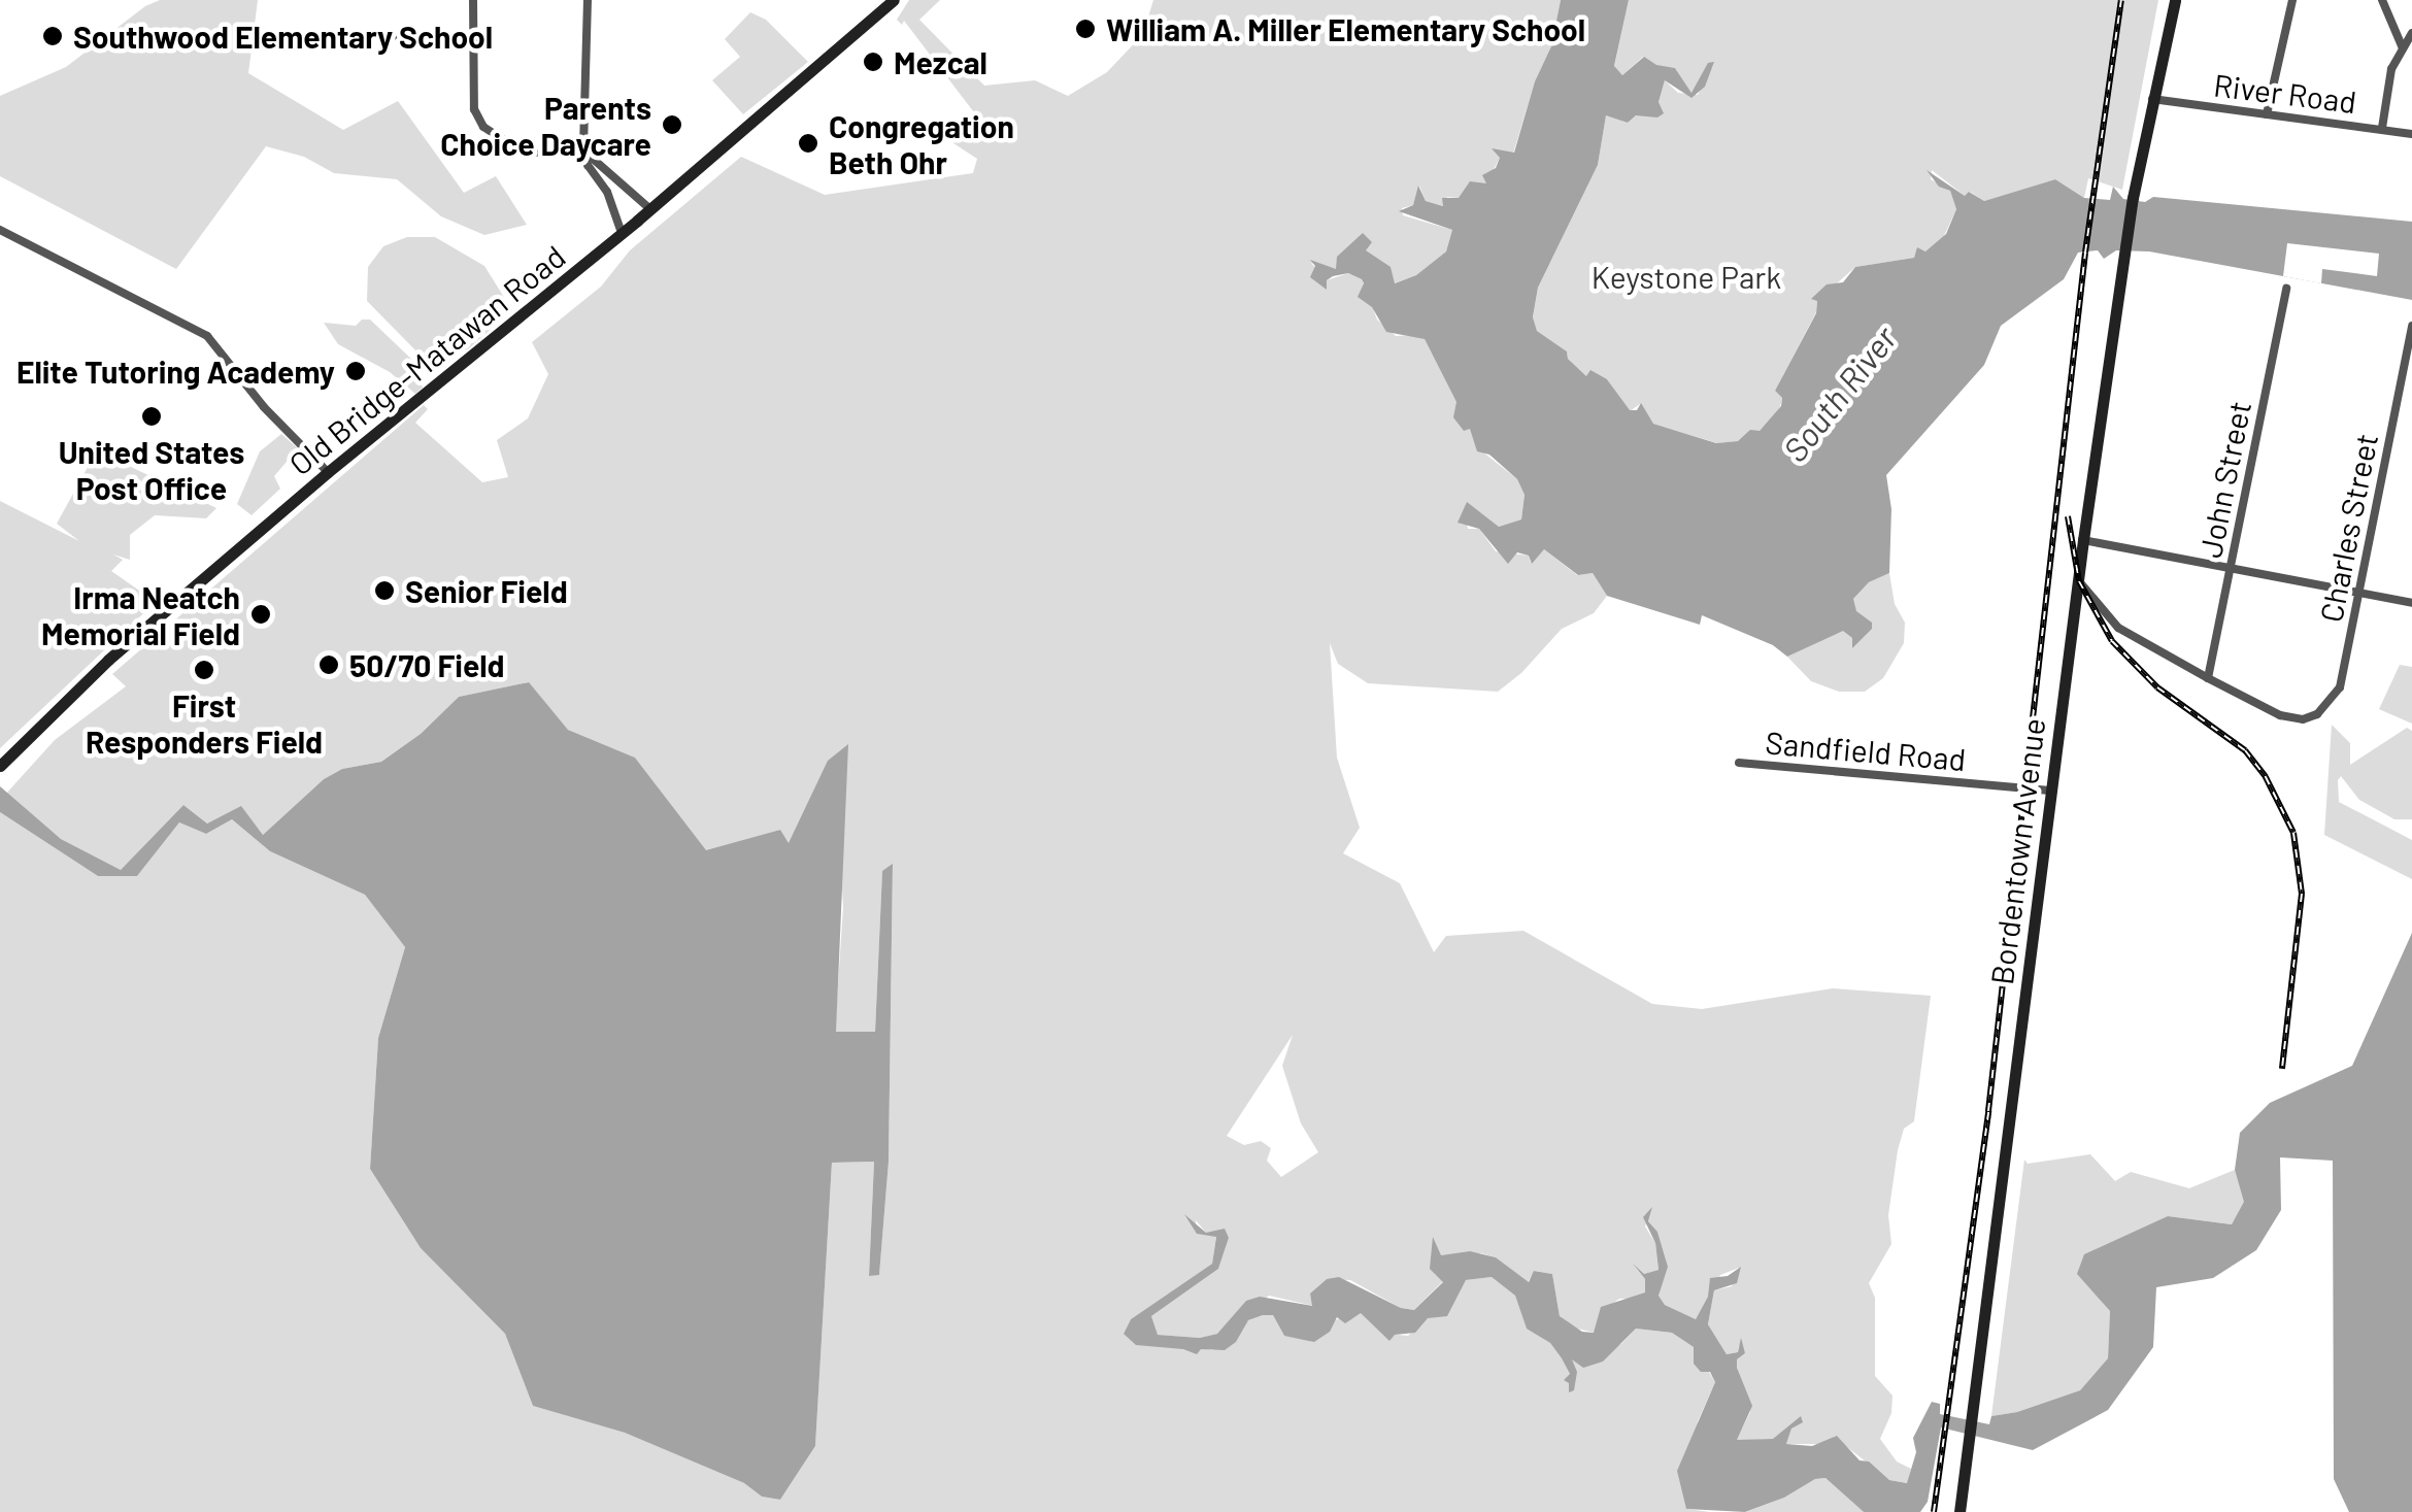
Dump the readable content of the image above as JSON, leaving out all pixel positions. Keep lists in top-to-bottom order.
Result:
{
  "streets": {
    "main road": ["Old Bridge-Matawan Road", "Bordentown Avenue"],
    "street": [
      "River Road",
      "John Street",
      "Charles Street",
      "Sandfield Road"
    ]
  },
  "crossings": [
    ["River Road", "Bordentown Avenue"],
    ["John Street", "Charles Street"],
    ["Sandfield Road", "Bordentown Avenue"]
  ],
  "water": ["South River"],
  "parks": ["Keystone Park"],
  "places": [
    "William A. Miller Elementary School",
    "Southwood Elementary School",
    "Mezcal",
    "Parents Choice Daycare",
    "Congregation Beth Ohr",
    "Elite Tutoring Academy",
    "United States Post Office",
    "Senior Field",
    "Irma Neatch Memorial Field",
    "50/70 Field",
    "First Responders Field"
  ]
}
